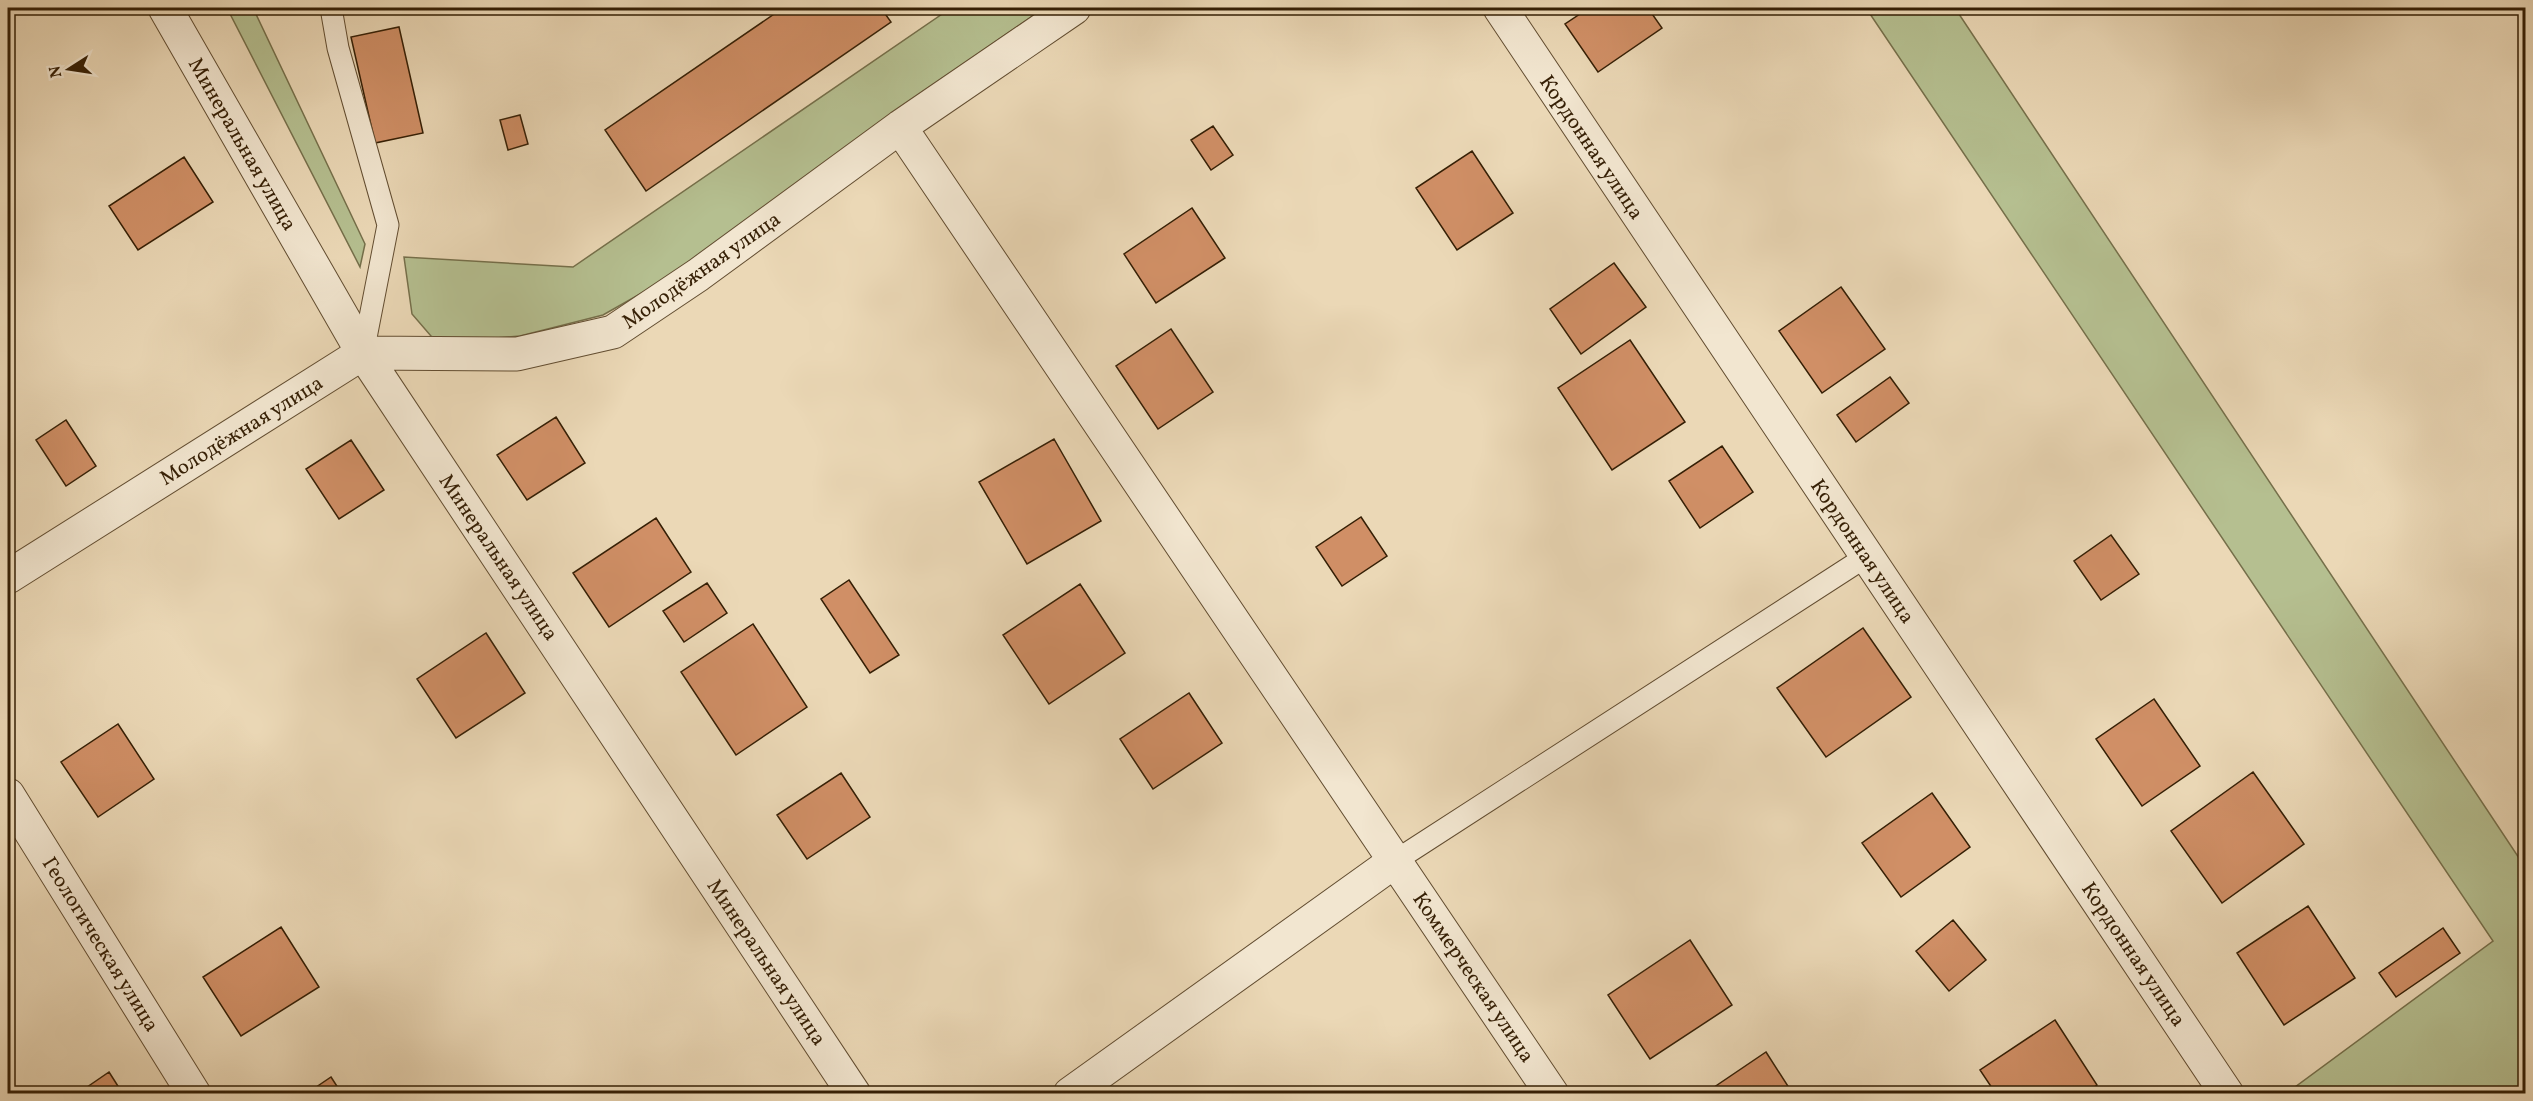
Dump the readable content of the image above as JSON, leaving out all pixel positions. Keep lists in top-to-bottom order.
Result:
{
  "streets": {
    "street": [
      "Минеральная улица",
      "Кордонная улица",
      "Молодёжная улица",
      "Геологическая улица",
      "Коммерческая улица"
    ]
  },
  "crossings": [
    ["Минеральная улица", "Молодёжная улица"],
    ["Молодёжная улица", "Коммерческая улица"]
  ],
  "north": "left"
}
